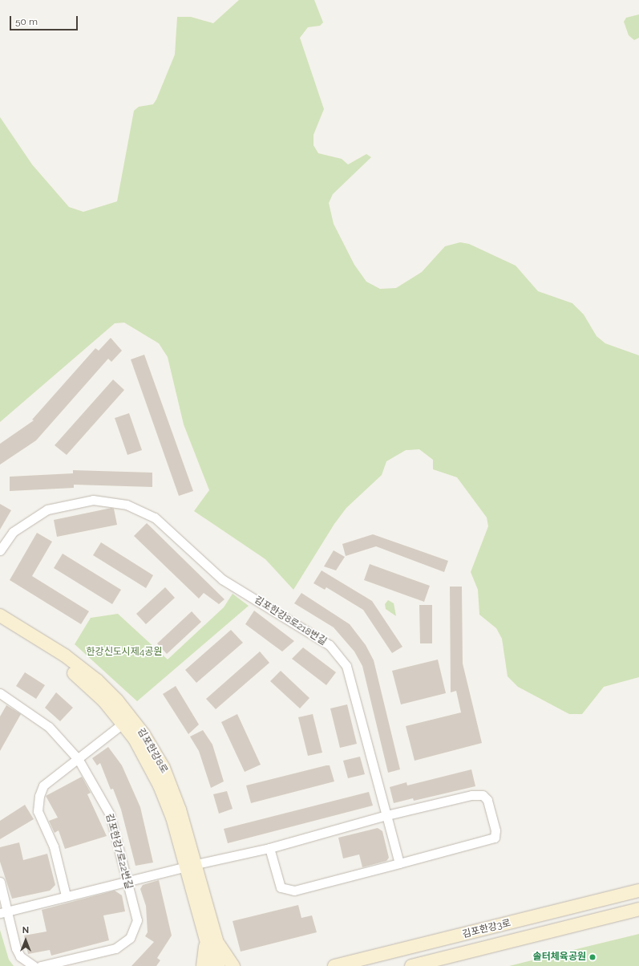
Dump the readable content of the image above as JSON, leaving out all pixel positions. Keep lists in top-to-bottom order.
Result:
{
  "streets": {
    "street": [
      "김포한강8로218번길",
      "김포한강8로",
      "김포한강7로22번길",
      "김포한강3로"
    ]
  },
  "parks": ["한강신도시제4공원"],
  "places": ["솔터체육공원"],
  "scale_bar": "50 m",
  "north": "top"
}
